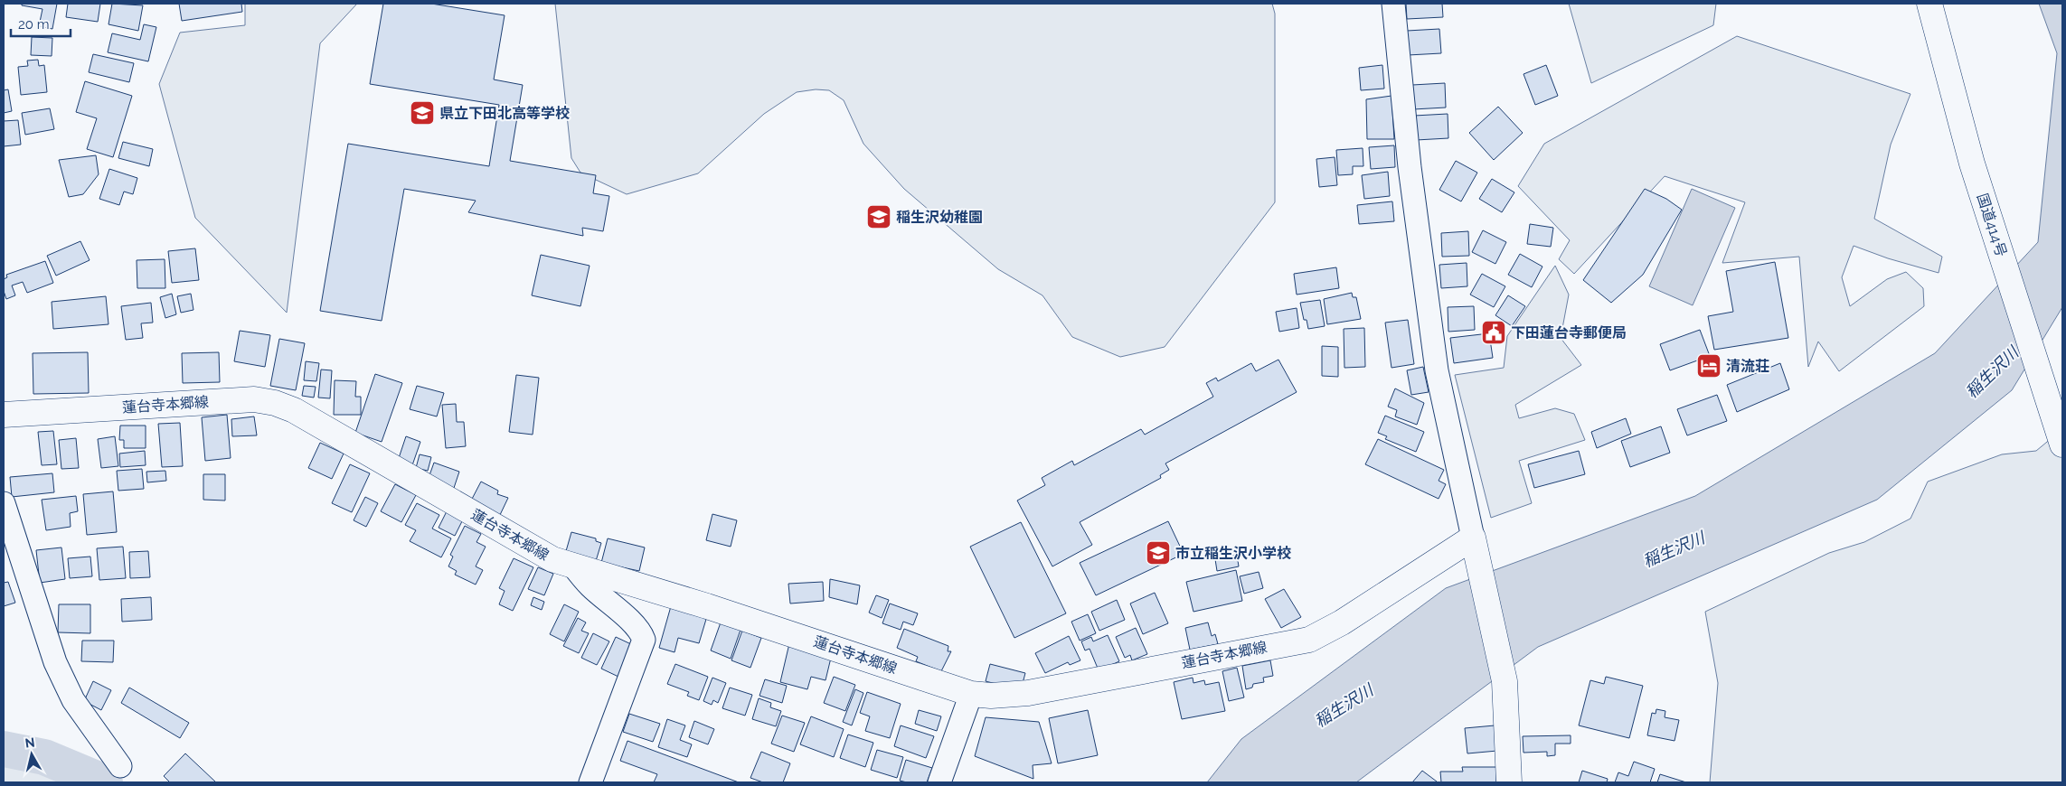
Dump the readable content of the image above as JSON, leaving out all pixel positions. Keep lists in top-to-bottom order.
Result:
{
  "streets": {
    "main road": ["国道414号", "蓮台寺本郷線"]
  },
  "water": ["稲生沢川"],
  "places": {
    "school or university": ["県立下田北高等学校", "稲生沢幼稚園", "市立稲生沢小学校"],
    "public building": ["下田蓮台寺郵便局"],
    "hotel": ["清流荘"]
  },
  "scale_bar": "20 m",
  "north": "top"
}
